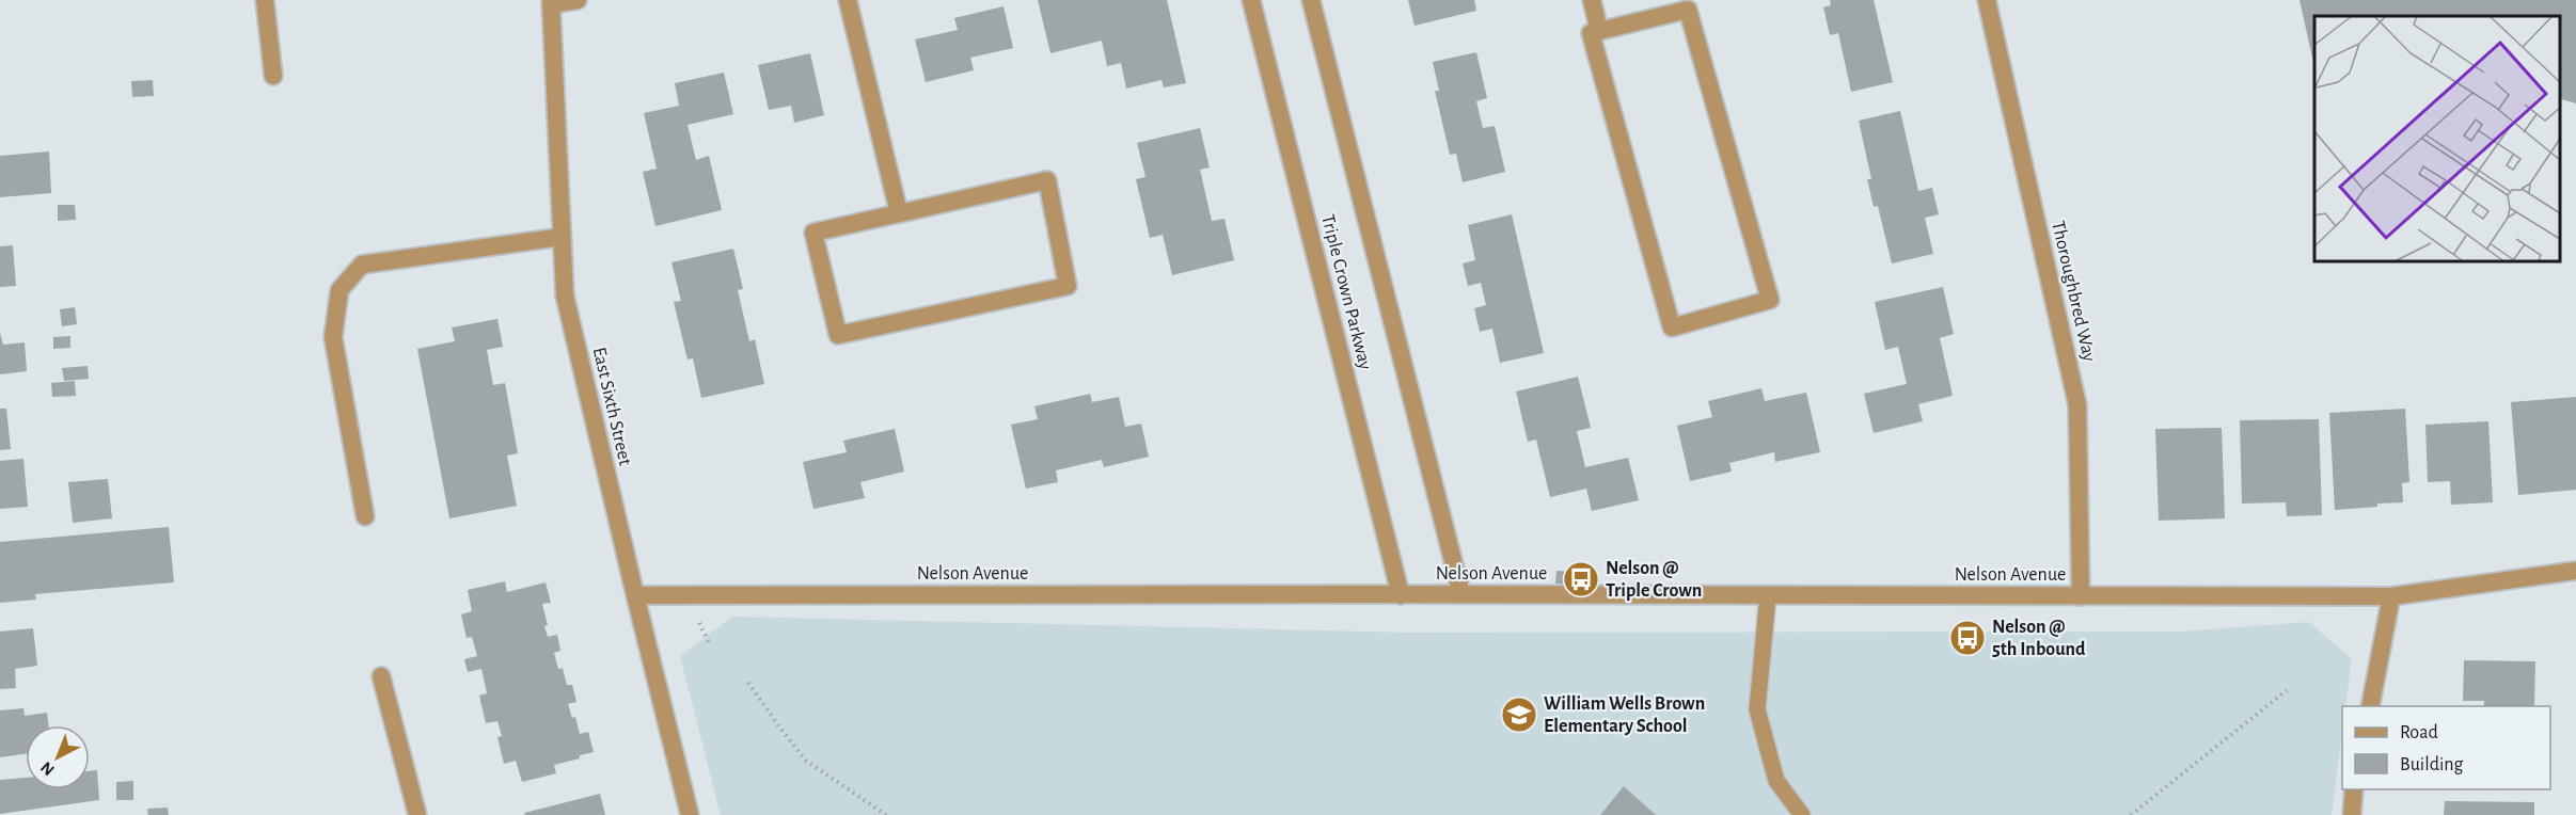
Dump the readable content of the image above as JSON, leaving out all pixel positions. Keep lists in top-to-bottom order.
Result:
{
  "streets": {
    "street": [
      "Thoroughbred Way",
      "Triple Crown Parkway",
      "East Sixth Street",
      "Nelson Avenue"
    ]
  },
  "crossings": [
    ["Thoroughbred Way", "Nelson Avenue"],
    ["Triple Crown Parkway", "Nelson Avenue"],
    ["East Sixth Street", "Nelson Avenue"]
  ],
  "places": {
    "bus stop": ["Nelson @ Triple Crown", "Nelson @ 5th Inbound"],
    "school or university": ["William Wells Brown Elementary School"]
  },
  "legend": ["Road", "Building"],
  "north": "bottom left"
}
